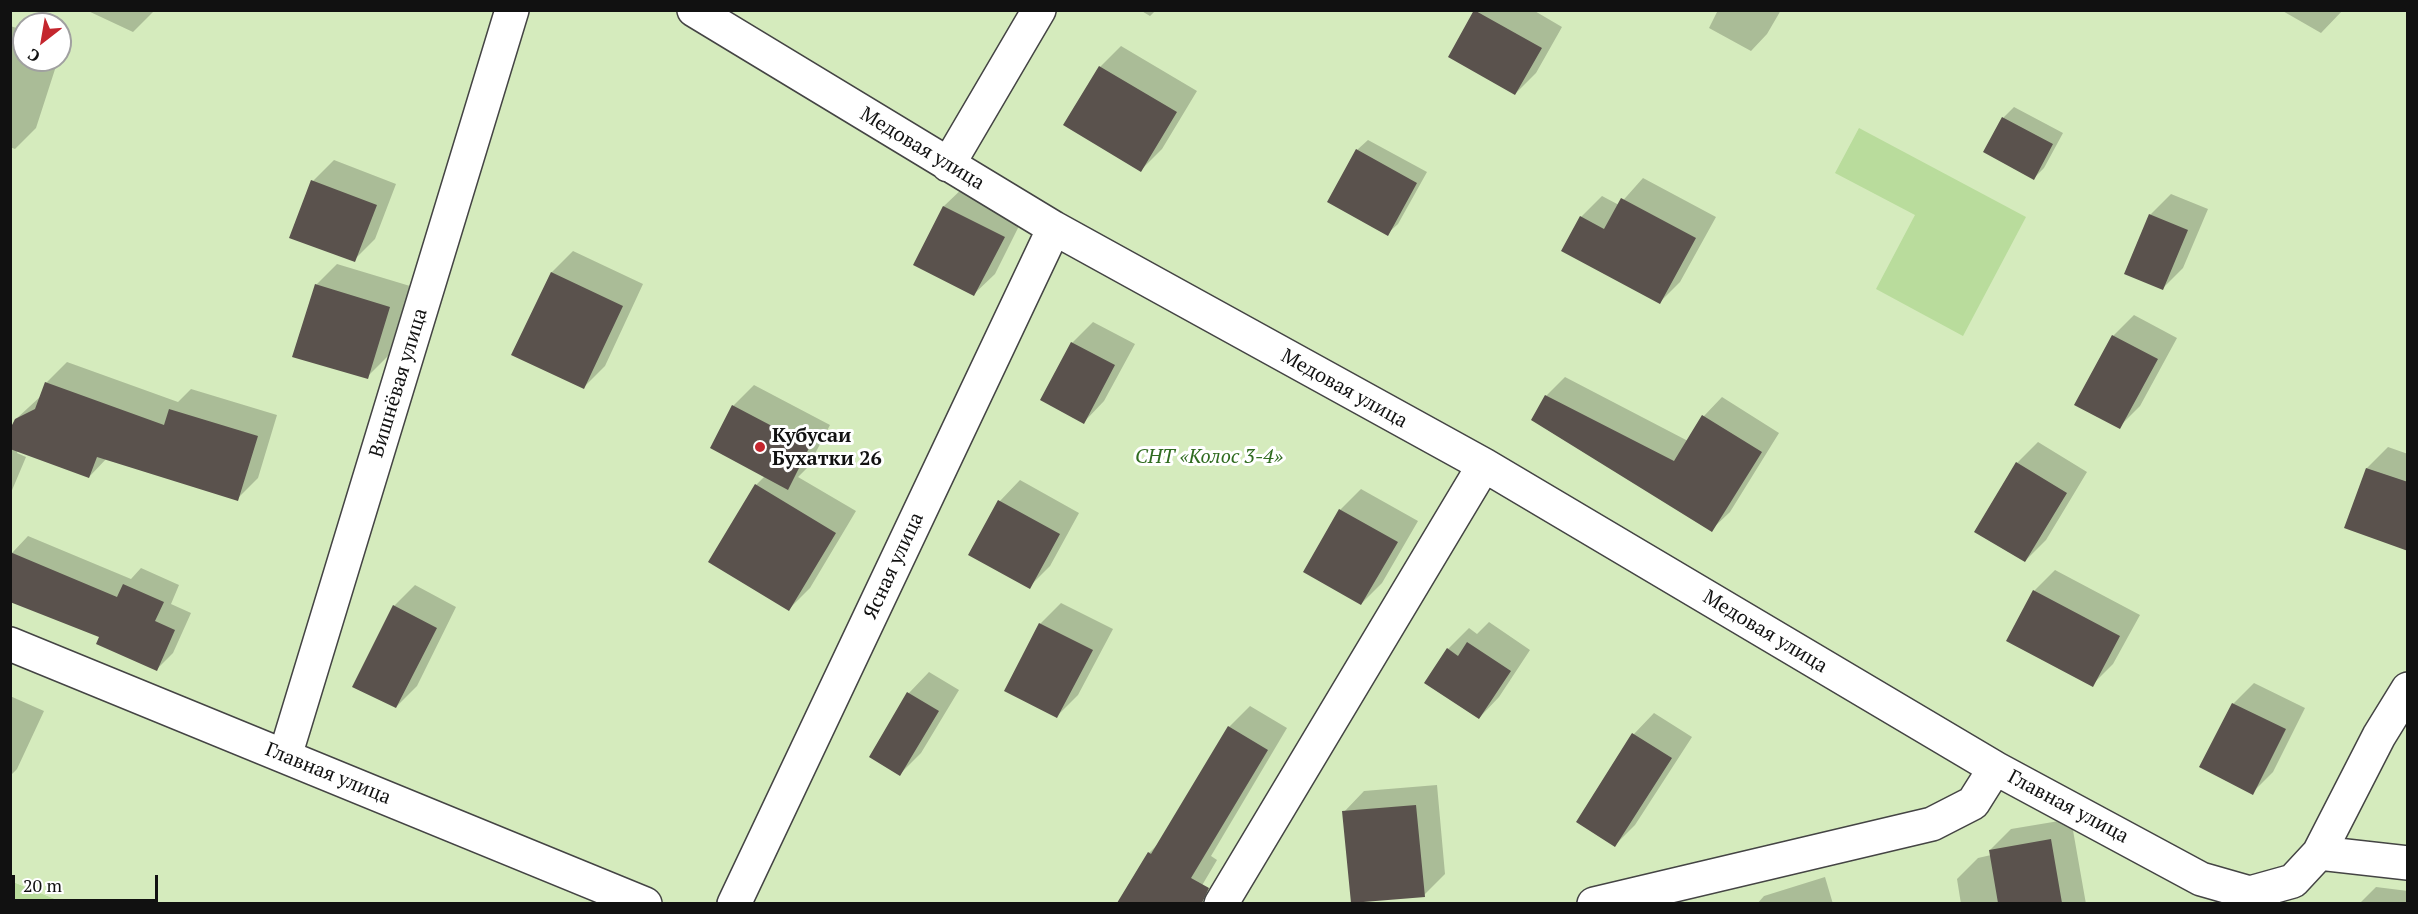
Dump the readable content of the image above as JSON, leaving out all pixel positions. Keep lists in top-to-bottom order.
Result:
{
  "streets": {
    "street": [
      "Медовая улица",
      "Вишнёвая улица",
      "Ясная улица",
      "Главная улица"
    ]
  },
  "crossings": [
    ["Медовая улица", "Ясная улица"],
    ["Медовая улица", "Главная улица"],
    ["Вишнёвая улица", "Главная улица"]
  ],
  "parks": ["СНТ «Колос 3-4»"],
  "places": ["Кубусаи Бухатки 26"],
  "scale_bar": "20 m",
  "north": "bottom left"
}
